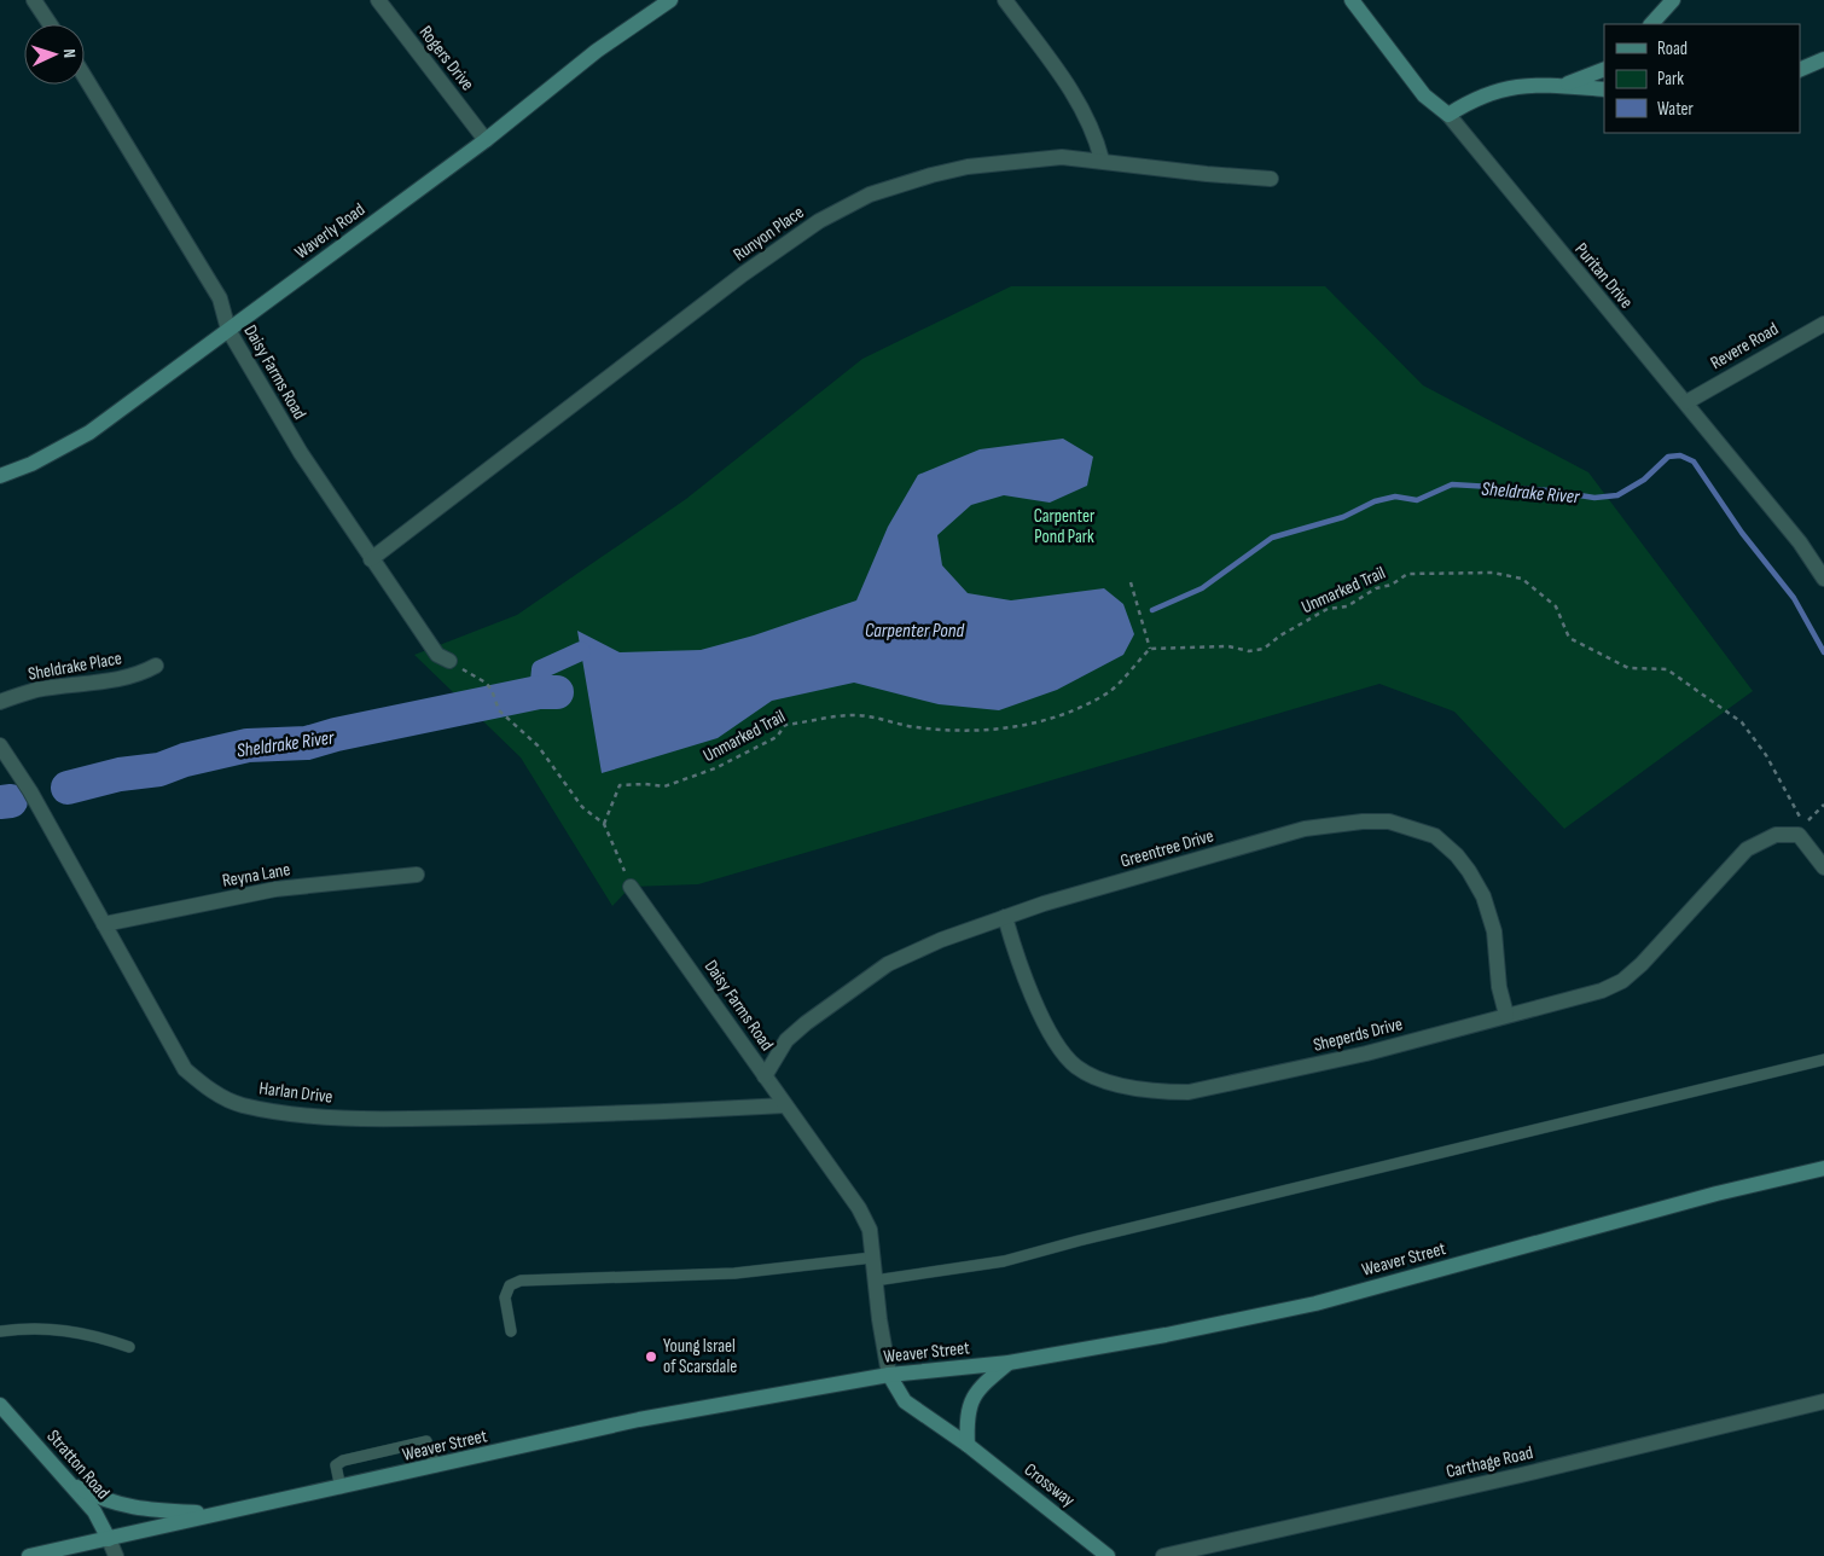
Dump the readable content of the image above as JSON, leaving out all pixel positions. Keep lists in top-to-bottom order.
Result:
{
  "streets": {
    "main road": [
      "Waverly Road",
      "Puritan Drive",
      "Weaver Street",
      "Stratton Road",
      "Crossway"
    ],
    "street": [
      "Rogers Drive",
      "Runyon Place",
      "Revere Road",
      "Daisy Farms Road",
      "Sheldrake Place",
      "Greentree Drive",
      "Reyna Lane",
      "Sheperds Drive",
      "Harlan Drive",
      "Carthage Road"
    ],
    "path": ["Unmarked Trail"]
  },
  "crossings": [
    ["Rogers Drive", "Waverly Road"],
    ["Waverly Road", "Daisy Farms Road"],
    ["Runyon Place", "Daisy Farms Road"],
    ["Puritan Drive", "Revere Road"],
    ["Daisy Farms Road", "Greentree Drive"],
    ["Daisy Farms Road", "Harlan Drive"],
    ["Daisy Farms Road", "Weaver Street"],
    ["Daisy Farms Road", "Crossway"],
    ["Greentree Drive", "Sheperds Drive"],
    ["Reyna Lane", "Harlan Drive"],
    ["Weaver Street", "Stratton Road"],
    ["Weaver Street", "Crossway"]
  ],
  "water": ["Sheldrake River", "Carpenter Pond"],
  "parks": ["Carpenter Pond Park"],
  "places": ["Young Israel of Scarsdale"],
  "legend": ["Road", "Park", "Water"],
  "north": "right"
}
